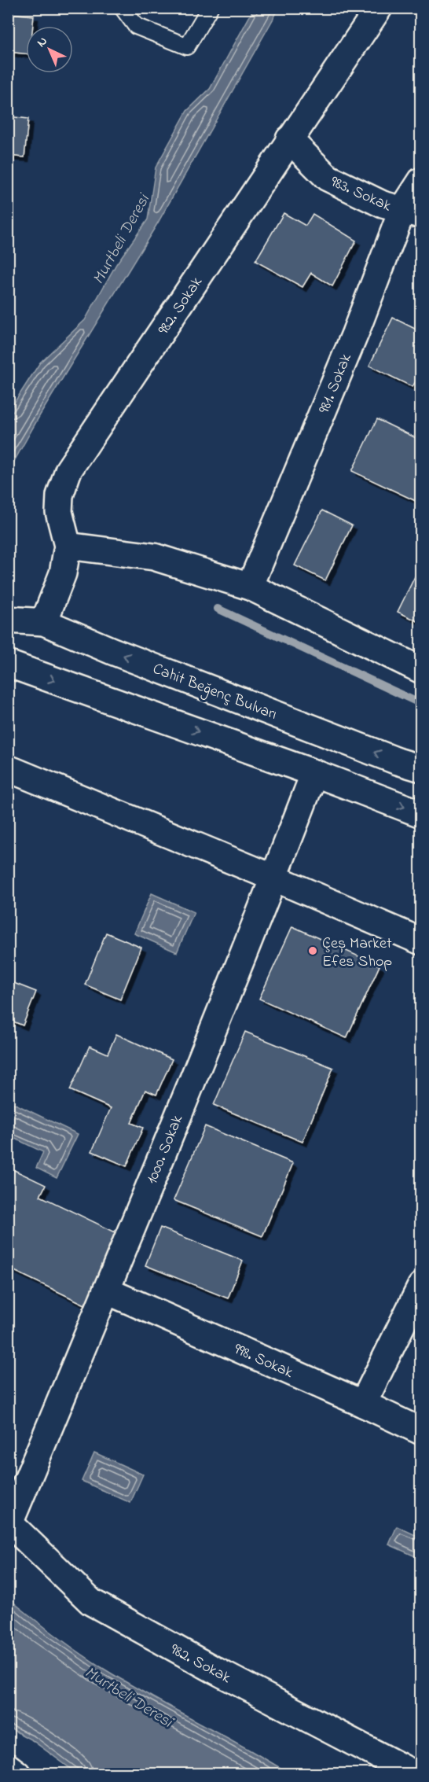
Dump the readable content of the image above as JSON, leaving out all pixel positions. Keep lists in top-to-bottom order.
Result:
{
  "streets": {
    "street": [
      "983. Sokak",
      "982. Sokak",
      "981. Sokak",
      "Cahit Beğenç Bulvarı",
      "1000. Sokak",
      "998. Sokak"
    ]
  },
  "crossings": [
    ["983. Sokak", "982. Sokak"],
    ["983. Sokak", "981. Sokak"],
    ["982. Sokak", "Cahit Beğenç Bulvarı"],
    ["982. Sokak", "1000. Sokak"],
    ["1000. Sokak", "998. Sokak"]
  ],
  "water": ["Murtbeli Deresi"],
  "places": ["Çeș Market Efes Shop"],
  "north": "top left"
}
